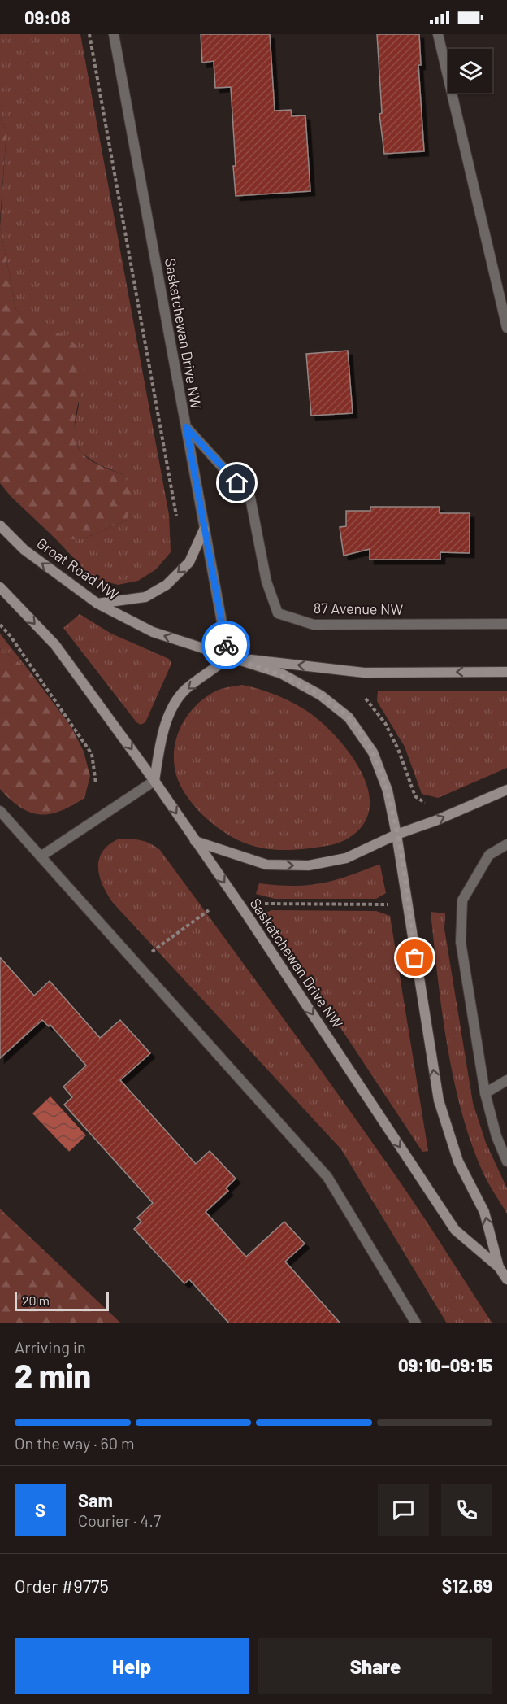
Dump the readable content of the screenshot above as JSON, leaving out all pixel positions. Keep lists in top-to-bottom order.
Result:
{
  "streets": {
    "main road": ["Saskatchewan Drive NW", "Groat Road NW"],
    "street": ["87 Avenue NW"]
  },
  "crossings": [
    ["Saskatchewan Drive NW", "Groat Road NW"],
    ["Saskatchewan Drive NW", "87 Avenue NW"]
  ],
  "scale_bar": "20 m",
  "page": {
    "status": "09:08",
    "scale": "20 m",
    "heading": ["2 min", "Arriving in", "09:10–09:15"],
    "panel": [
      "Sam",
      "Courier · 4.7",
      "Order #9775",
      "$12.69"
    ],
    "bar": "On the way · 60 m",
    "round": "S",
    "buttons": ["Help", "Share"]
  }
}
